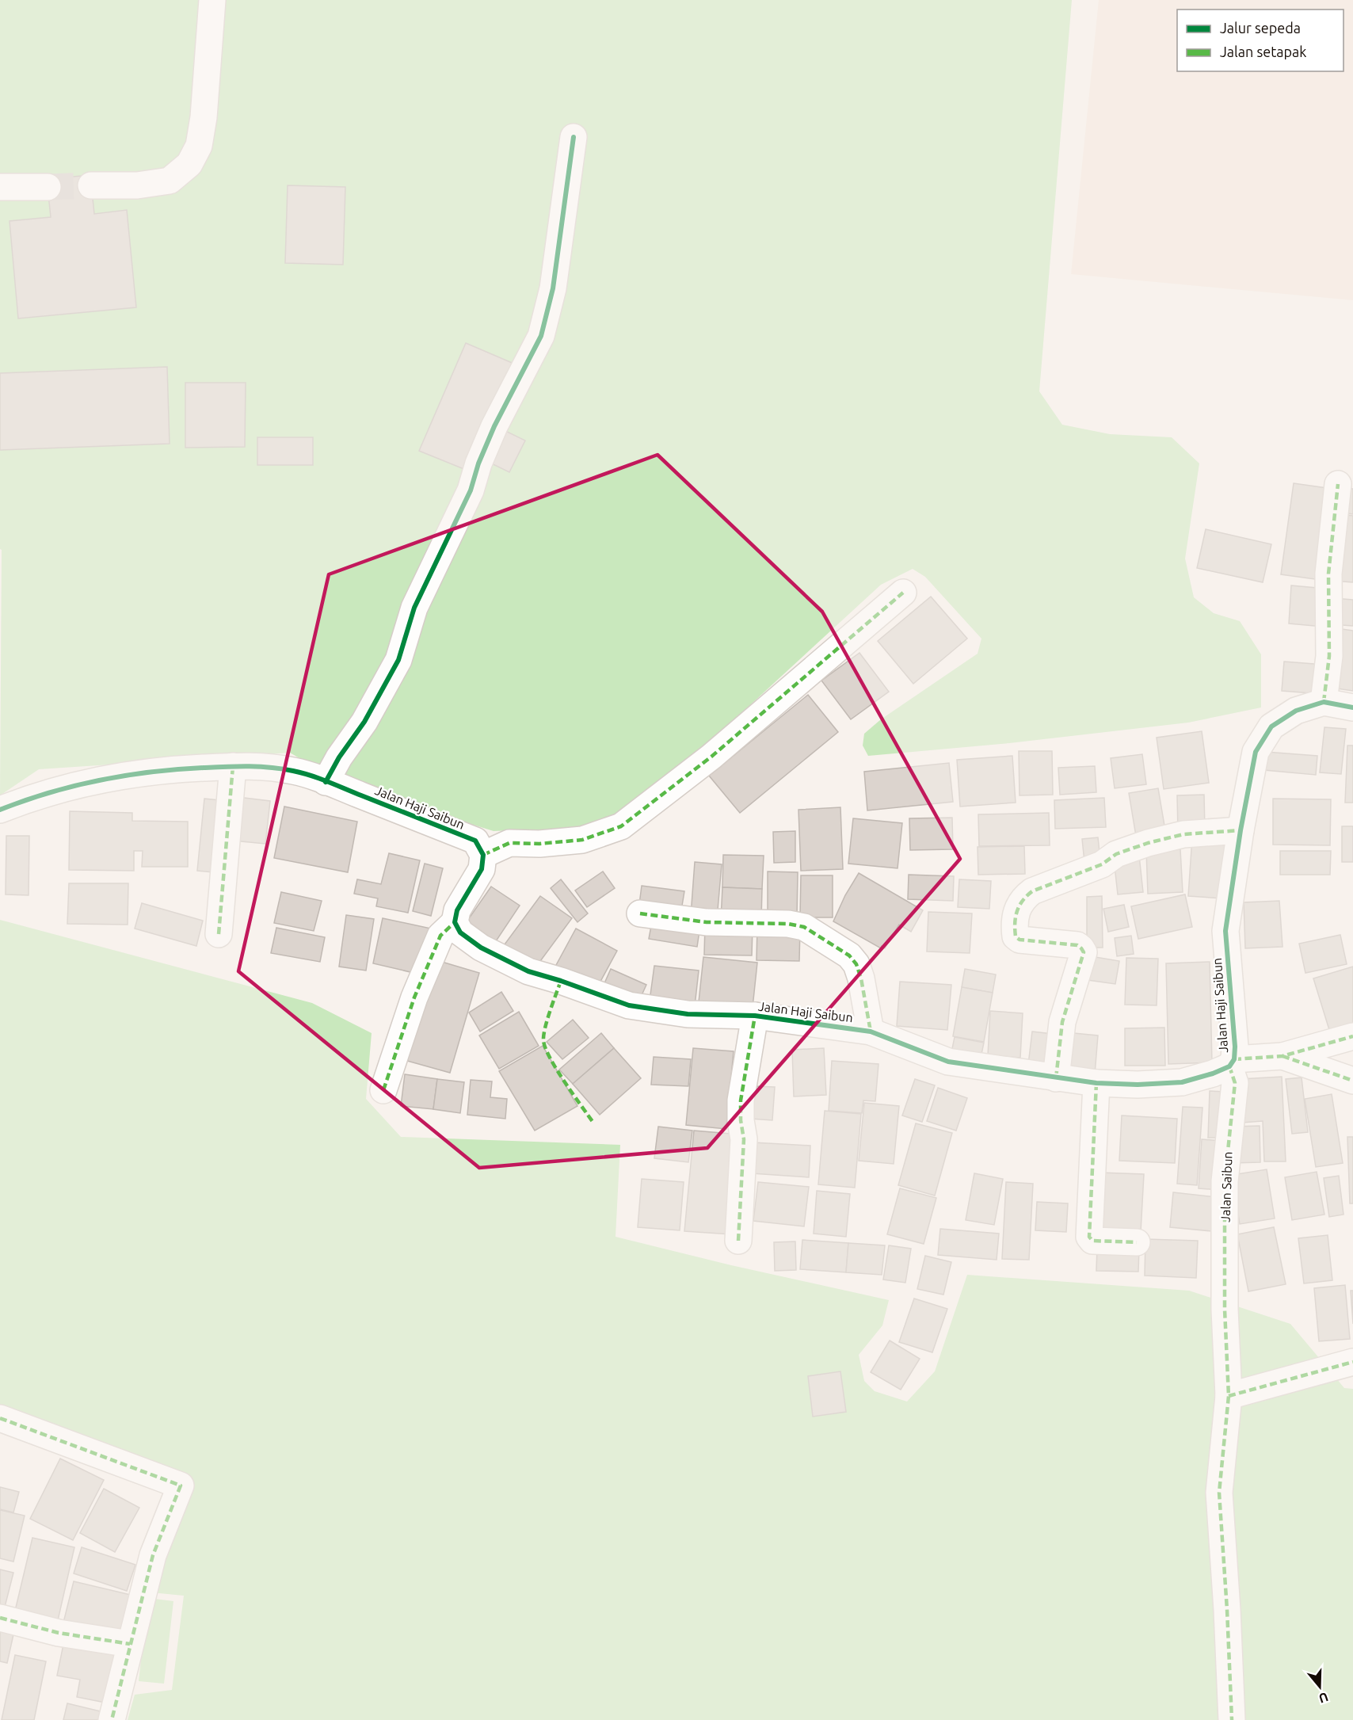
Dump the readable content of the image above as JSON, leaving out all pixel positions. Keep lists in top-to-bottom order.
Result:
{
  "streets": {
    "street": ["Jalan Haji Saibun", "Jalan Saibun"]
  },
  "crossings": [
    ["Jalan Haji Saibun", "Jalan Saibun"]
  ],
  "legend": ["Jalur sepeda", "Jalan setapak"],
  "north": "bottom"
}
